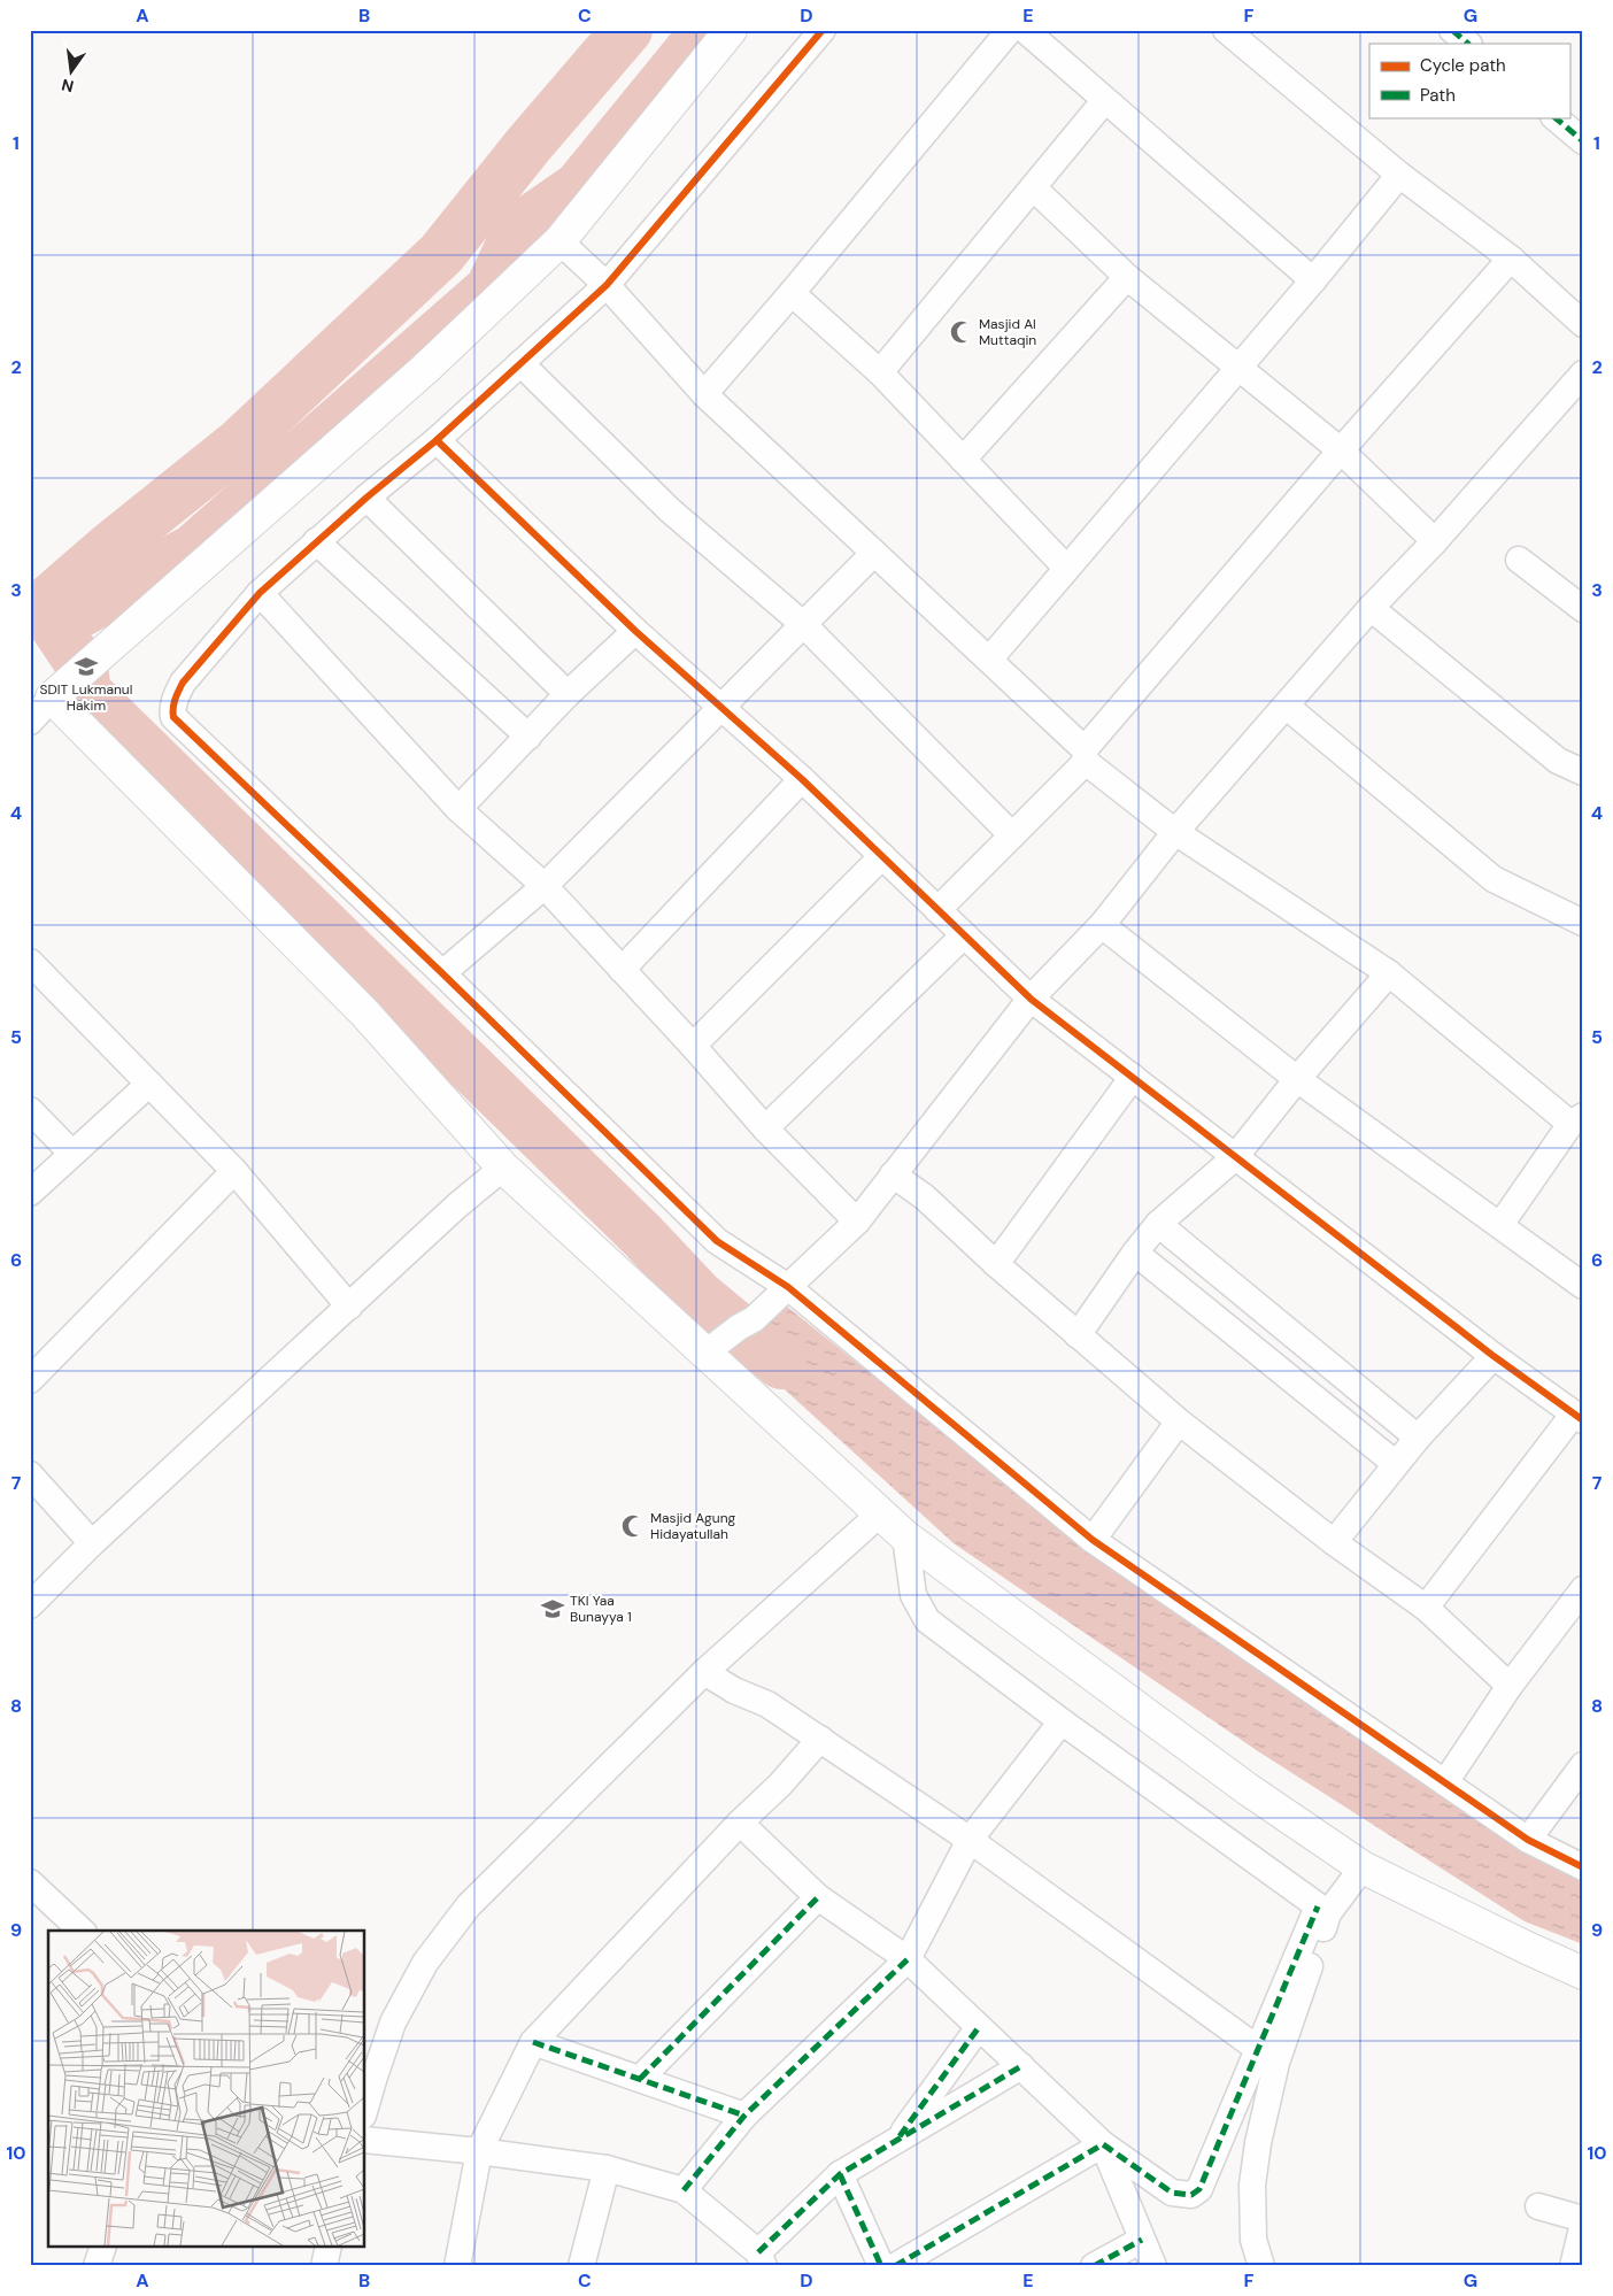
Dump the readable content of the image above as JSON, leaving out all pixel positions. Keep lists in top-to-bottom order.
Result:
{
  "places": {
    "mosque": ["Masjid Al Muttaqin", "Masjid Agung Hidayatullah"],
    "school or university": ["SDIT Lukmanul Hakim", "TKI Yaa Bunayya 1"]
  },
  "legend": ["Cycle path", "Path"],
  "north": "bottom",
  "grid": {
    "columns": [
      "A",
      "B",
      "C",
      "D",
      "E",
      "F",
      "G"
    ],
    "rows": [
      "1",
      "2",
      "3",
      "4",
      "5",
      "6",
      "7",
      "8",
      "9",
      "10"
    ]
  }
}
